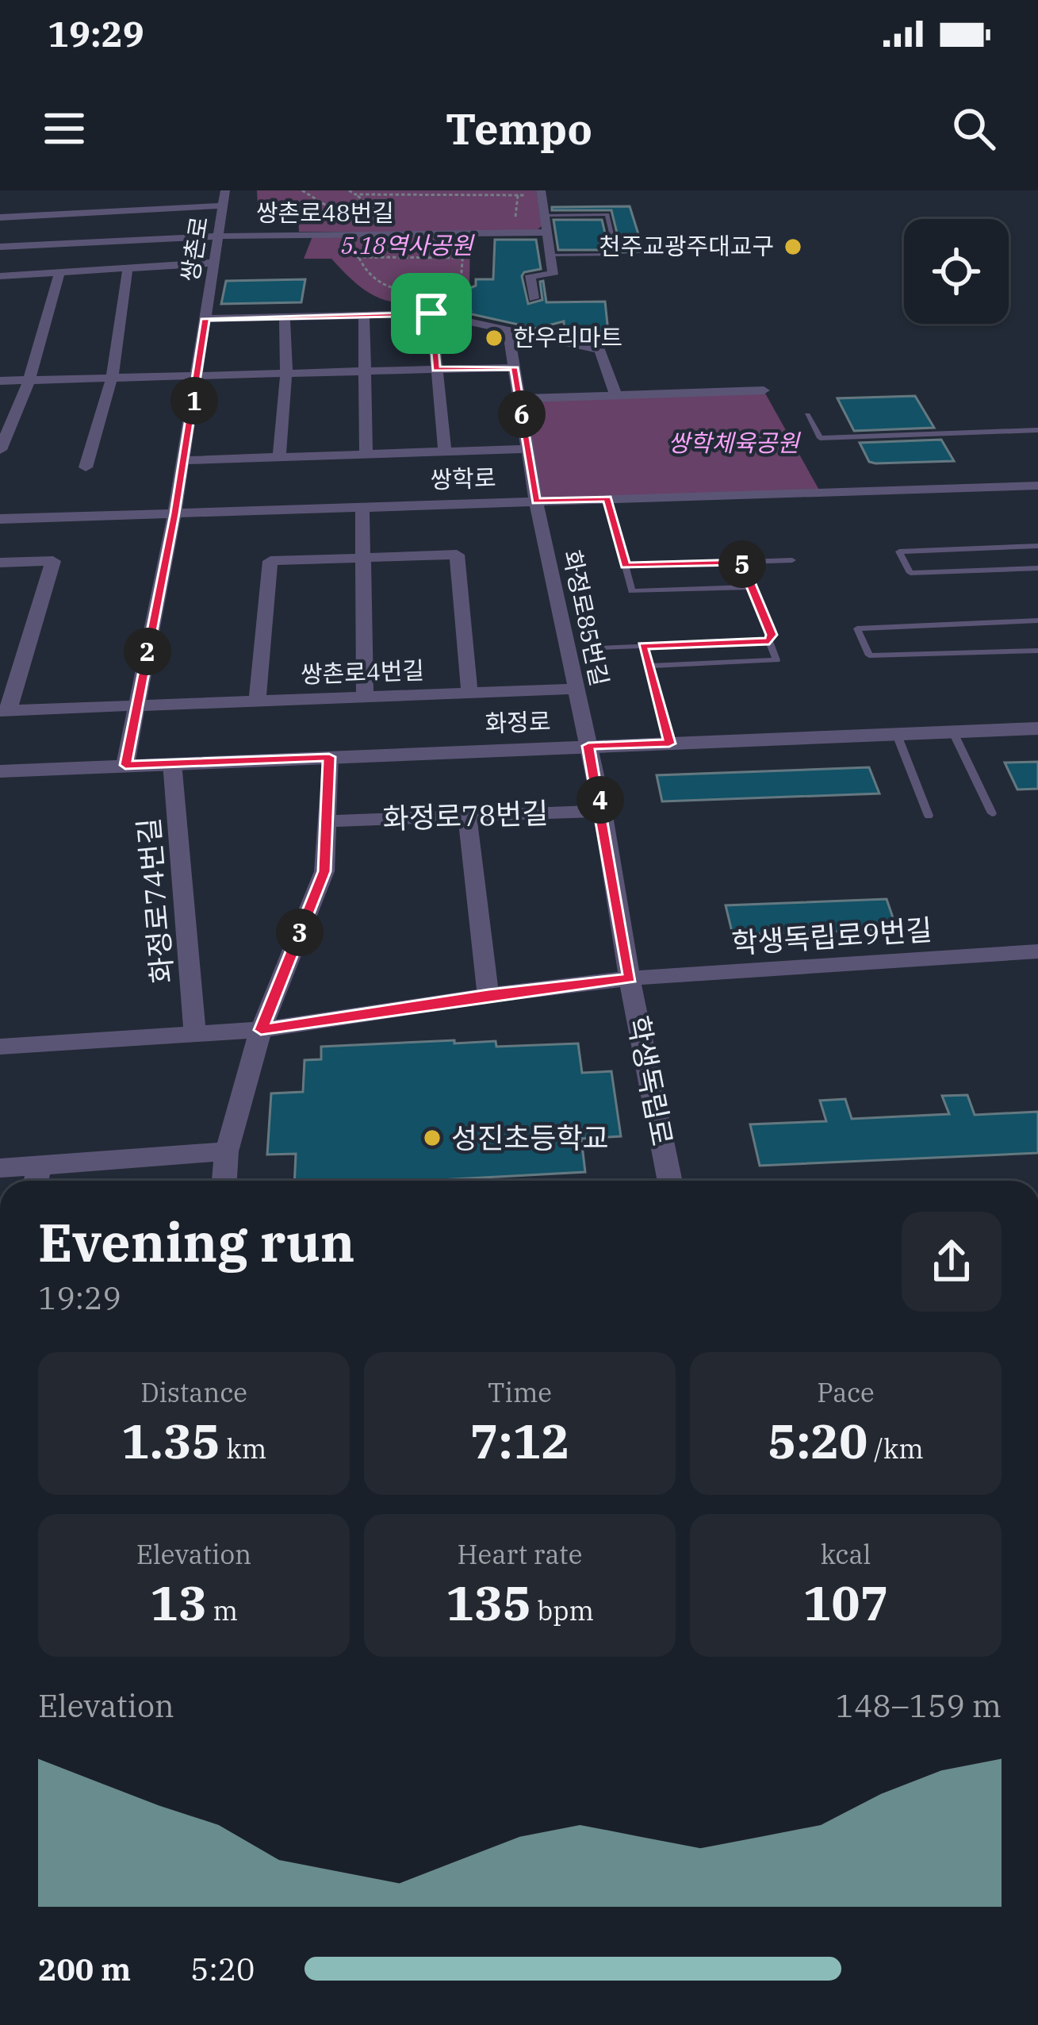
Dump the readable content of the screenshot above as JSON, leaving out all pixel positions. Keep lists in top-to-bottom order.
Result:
{
  "streets": {
    "street": [
      "쌍촌로48번길",
      "쌍촌로",
      "쌍학로",
      "화정로85번길",
      "쌍촌로4번길",
      "화정로",
      "화정로78번길",
      "화정로74번길",
      "학생독립로9번길",
      "학생독립로"
    ]
  },
  "crossings": [
    ["쌍촌로48번길", "쌍촌로"],
    ["쌍촌로", "쌍학로"],
    ["쌍촌로", "쌍촌로4번길"],
    ["쌍촌로", "화정로"],
    ["쌍학로", "화정로85번길"],
    ["화정로85번길", "쌍촌로4번길"],
    ["화정로85번길", "화정로"],
    ["화정로85번길", "학생독립로"],
    ["화정로", "화정로74번길"],
    ["화정로", "학생독립로"],
    ["화정로78번길", "학생독립로"],
    ["화정로74번길", "학생독립로9번길"],
    ["학생독립로9번길", "학생독립로"]
  ],
  "parks": ["5.18역사공원", "쌍학체육공원"],
  "places": ["천주교광주대교구", "한우리마트", "성진초등학교"],
  "page": {
    "status": "19:29",
    "header": "Tempo",
    "pins": [
      "1",
      "6",
      "5",
      "2",
      "4",
      "3"
    ],
    "heading": ["Evening run", "19:29"],
    "stats": [
      ["Distance", "1.35 km"],
      ["Time", "7:12"],
      ["Pace", "5:20 /km"],
      ["Elevation", "13 m"],
      ["Heart rate", "135 bpm"],
      ["kcal", "107"]
    ],
    "chart": ["Elevation", "148–159 m"],
    "list": [
      {
        "name": "200 m",
        "note": "5:20"
      }
    ]
  }
}
